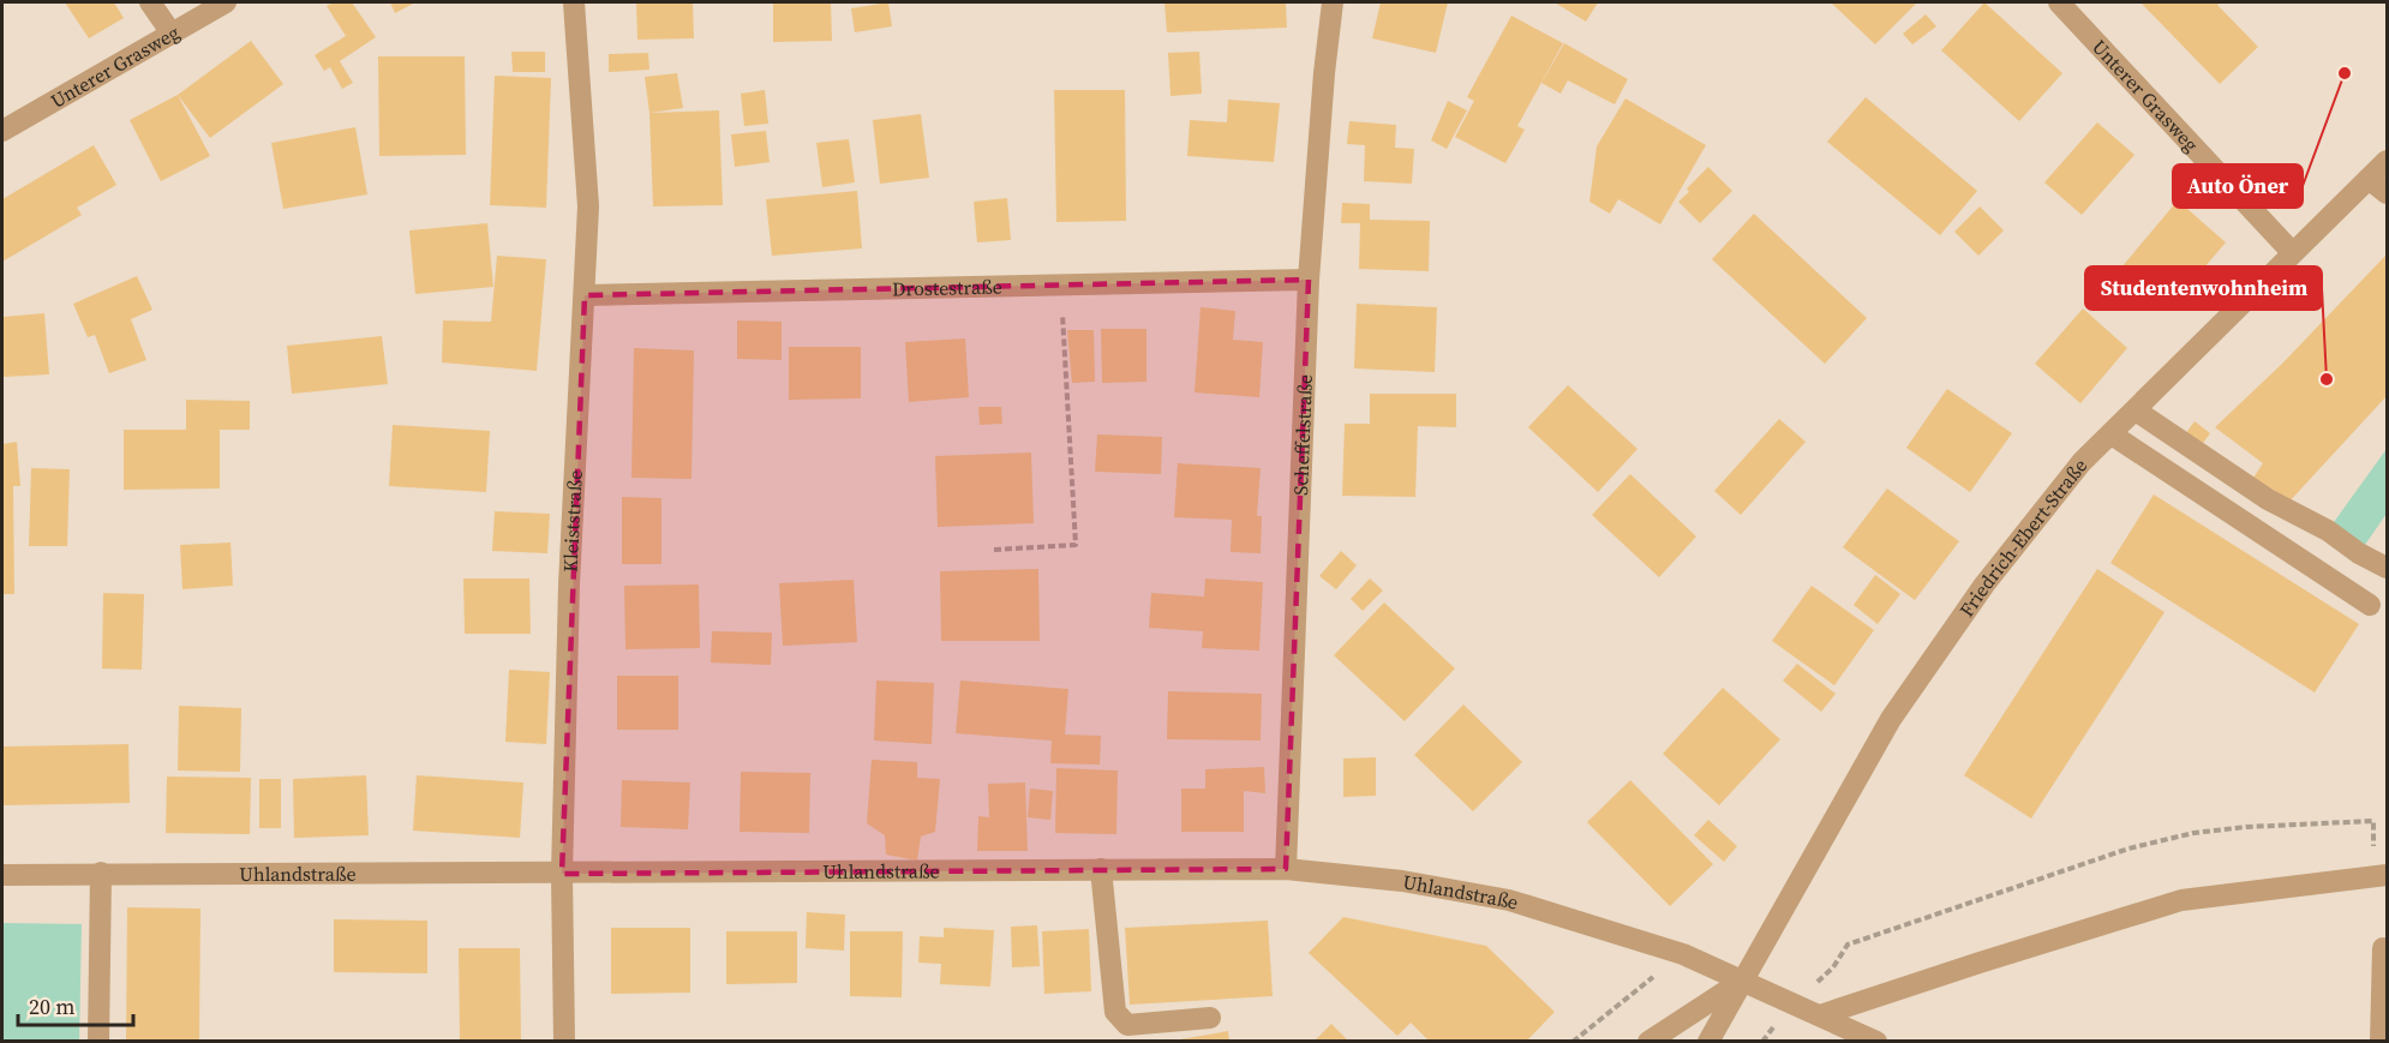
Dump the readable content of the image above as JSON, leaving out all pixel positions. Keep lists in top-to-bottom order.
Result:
{
  "streets": {
    "street": [
      "Unterer Grasweg",
      "Drostestraße",
      "Scheffelstraße",
      "Kleiststraße",
      "Friedrich-Ebert-Straße",
      "Uhlandstraße"
    ]
  },
  "crossings": [
    ["Unterer Grasweg", "Friedrich-Ebert-Straße"],
    ["Drostestraße", "Scheffelstraße"],
    ["Drostestraße", "Kleiststraße"],
    ["Scheffelstraße", "Uhlandstraße"],
    ["Kleiststraße", "Uhlandstraße"],
    ["Friedrich-Ebert-Straße", "Uhlandstraße"]
  ],
  "places": ["Auto Öner", "Studentenwohnheim"],
  "scale_bar": "20 m"
}
